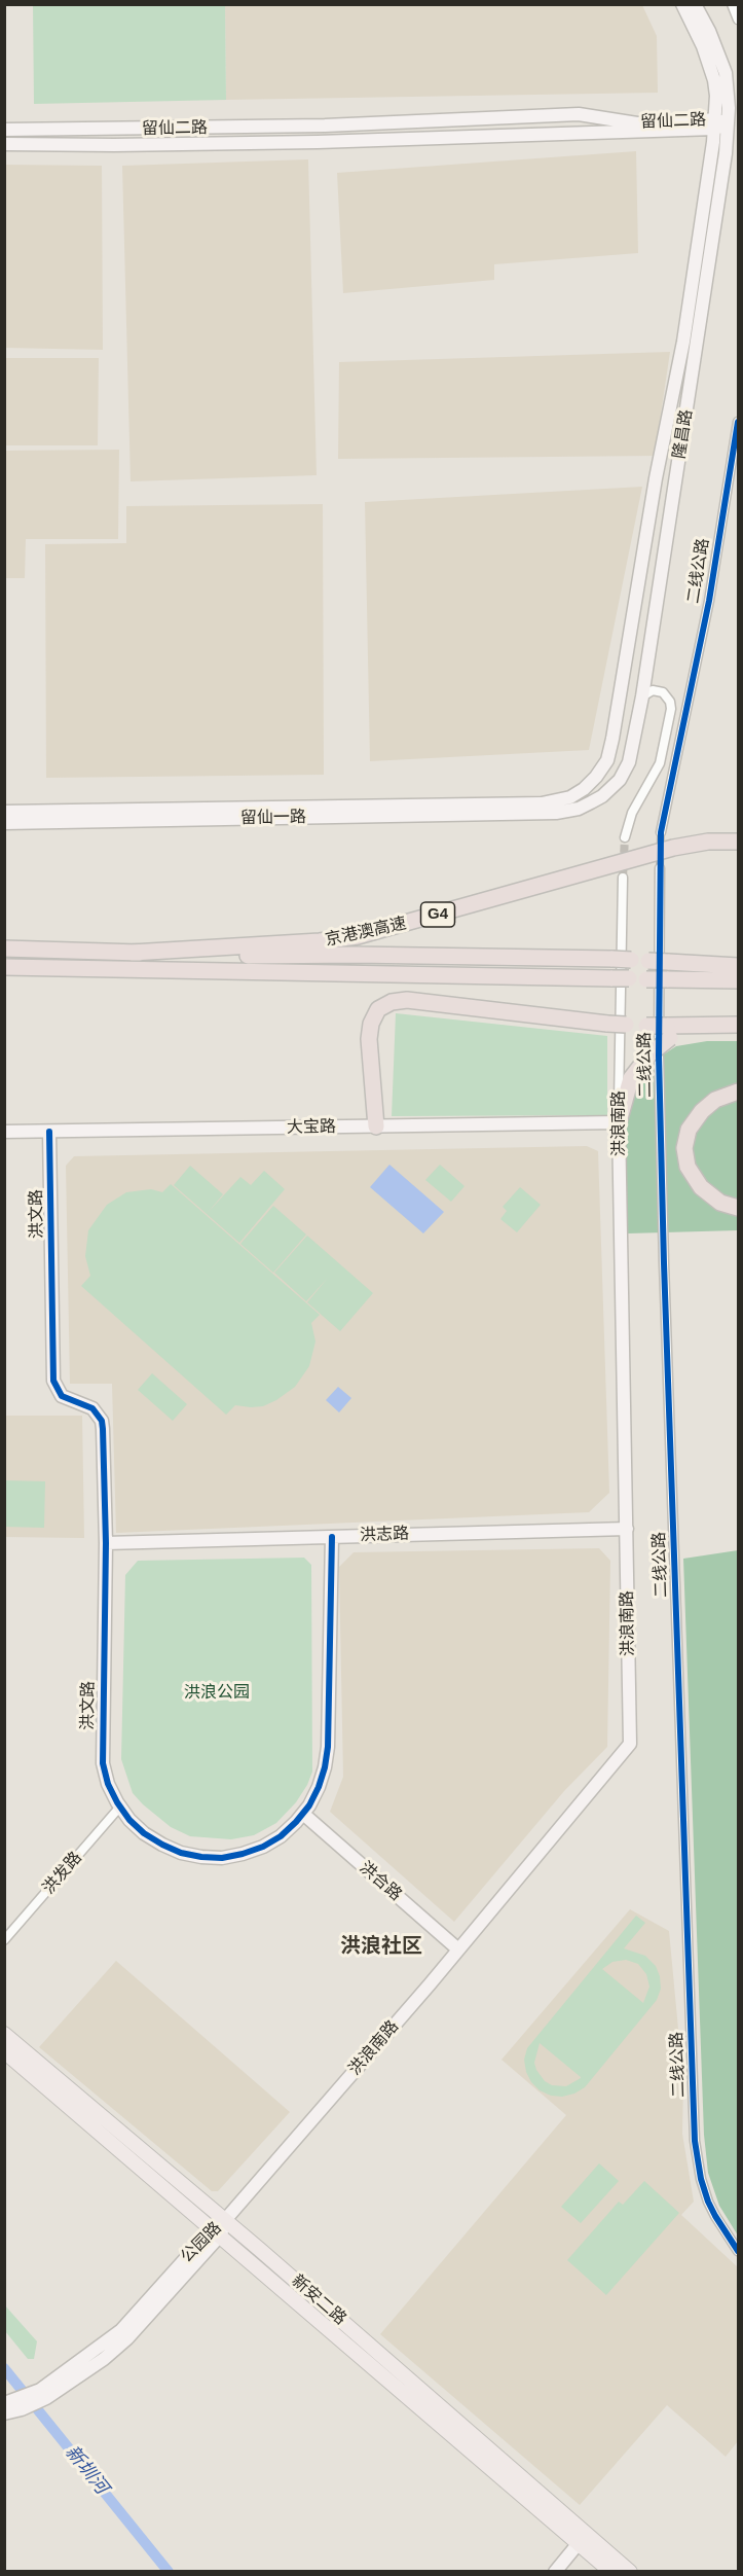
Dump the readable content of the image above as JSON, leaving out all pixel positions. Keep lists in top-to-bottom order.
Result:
{
  "streets": {
    "highway": ["G4", "京港澳高速"],
    "main road": ["新安二路"],
    "street": [
      "留仙二路",
      "隆昌路",
      "二线公路",
      "留仙一路",
      "洪浪南路",
      "大宝路",
      "洪文路",
      "洪志路",
      "洪发路",
      "洪合路",
      "公园路"
    ]
  },
  "crossings": [
    ["留仙二路", "隆昌路"],
    ["隆昌路", "留仙一路"],
    ["洪浪南路", "大宝路"],
    ["洪浪南路", "洪志路"],
    ["洪浪南路", "洪合路"],
    ["洪浪南路", "公园路"],
    ["洪浪南路", "新安二路"],
    ["大宝路", "洪文路"],
    ["洪文路", "洪志路"],
    ["洪文路", "洪发路"],
    ["洪文路", "洪合路"],
    ["公园路", "新安二路"]
  ],
  "districts": ["洪浪社区"],
  "water": ["新圳河"],
  "parks": ["洪浪公园"]
}
